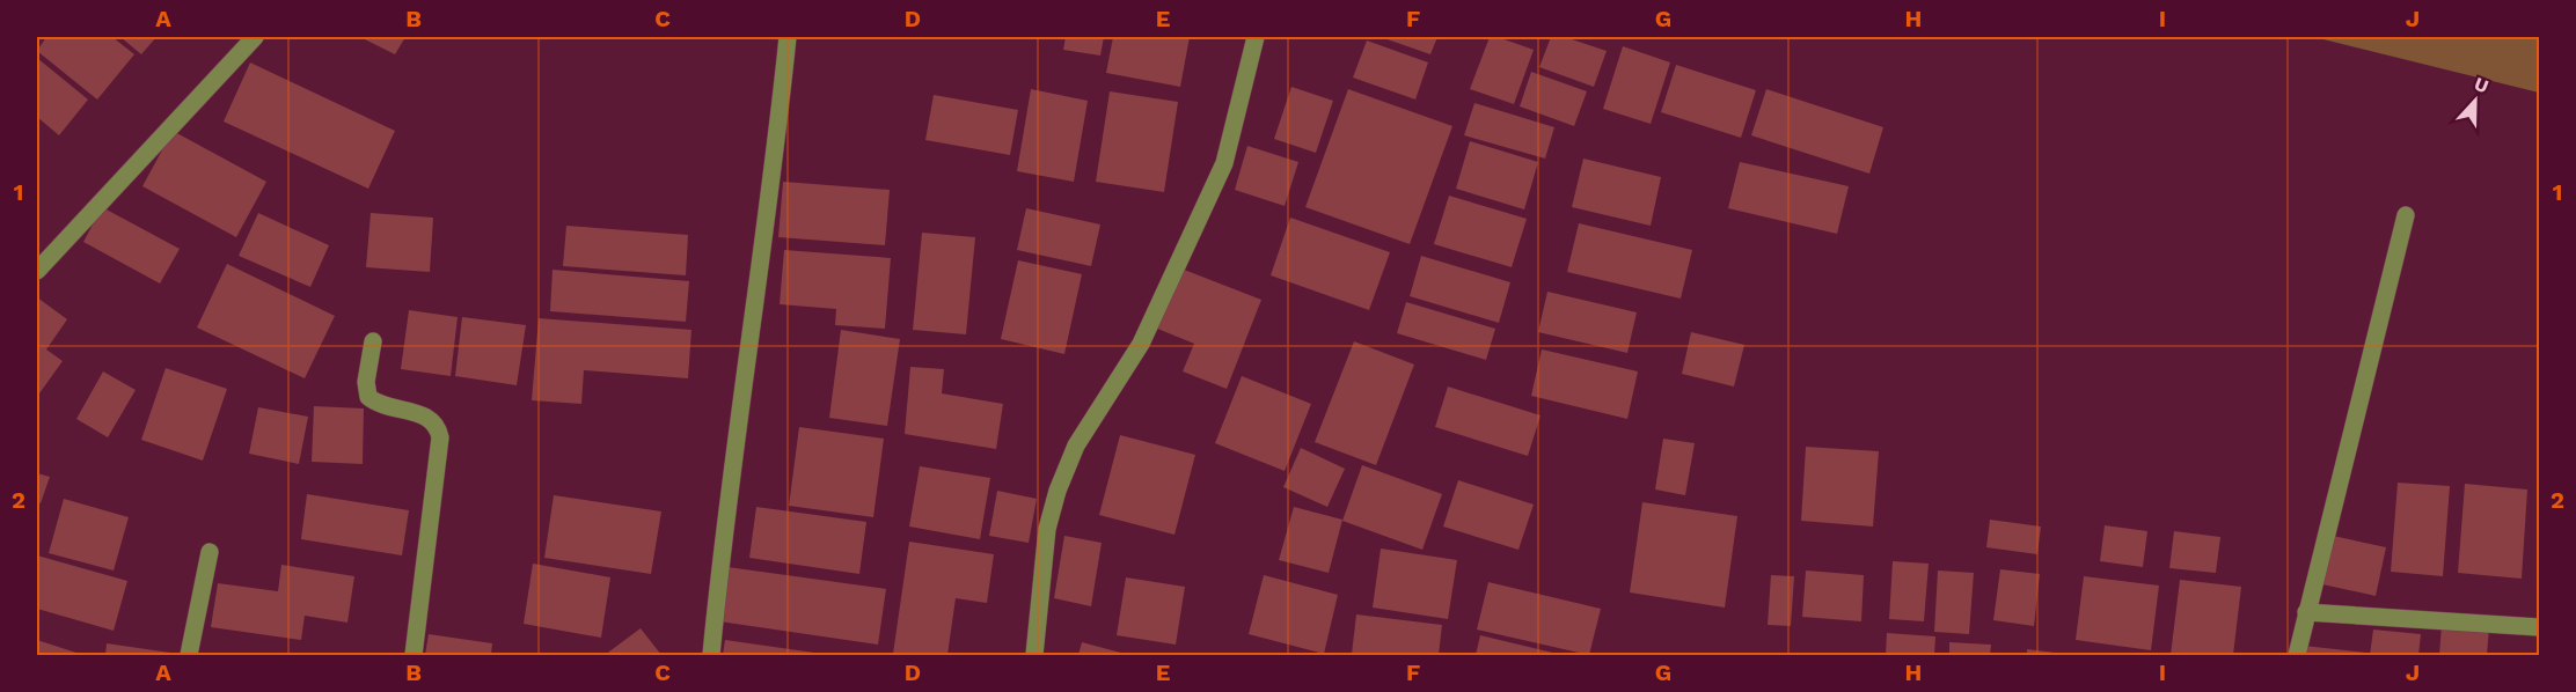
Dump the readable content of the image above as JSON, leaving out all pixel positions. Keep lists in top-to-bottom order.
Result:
{
  "north": "top",
  "grid": {
    "columns": [
      "A",
      "B",
      "C",
      "D",
      "E",
      "F",
      "G",
      "H",
      "I",
      "J"
    ],
    "rows": ["1", "2"]
  }
}
